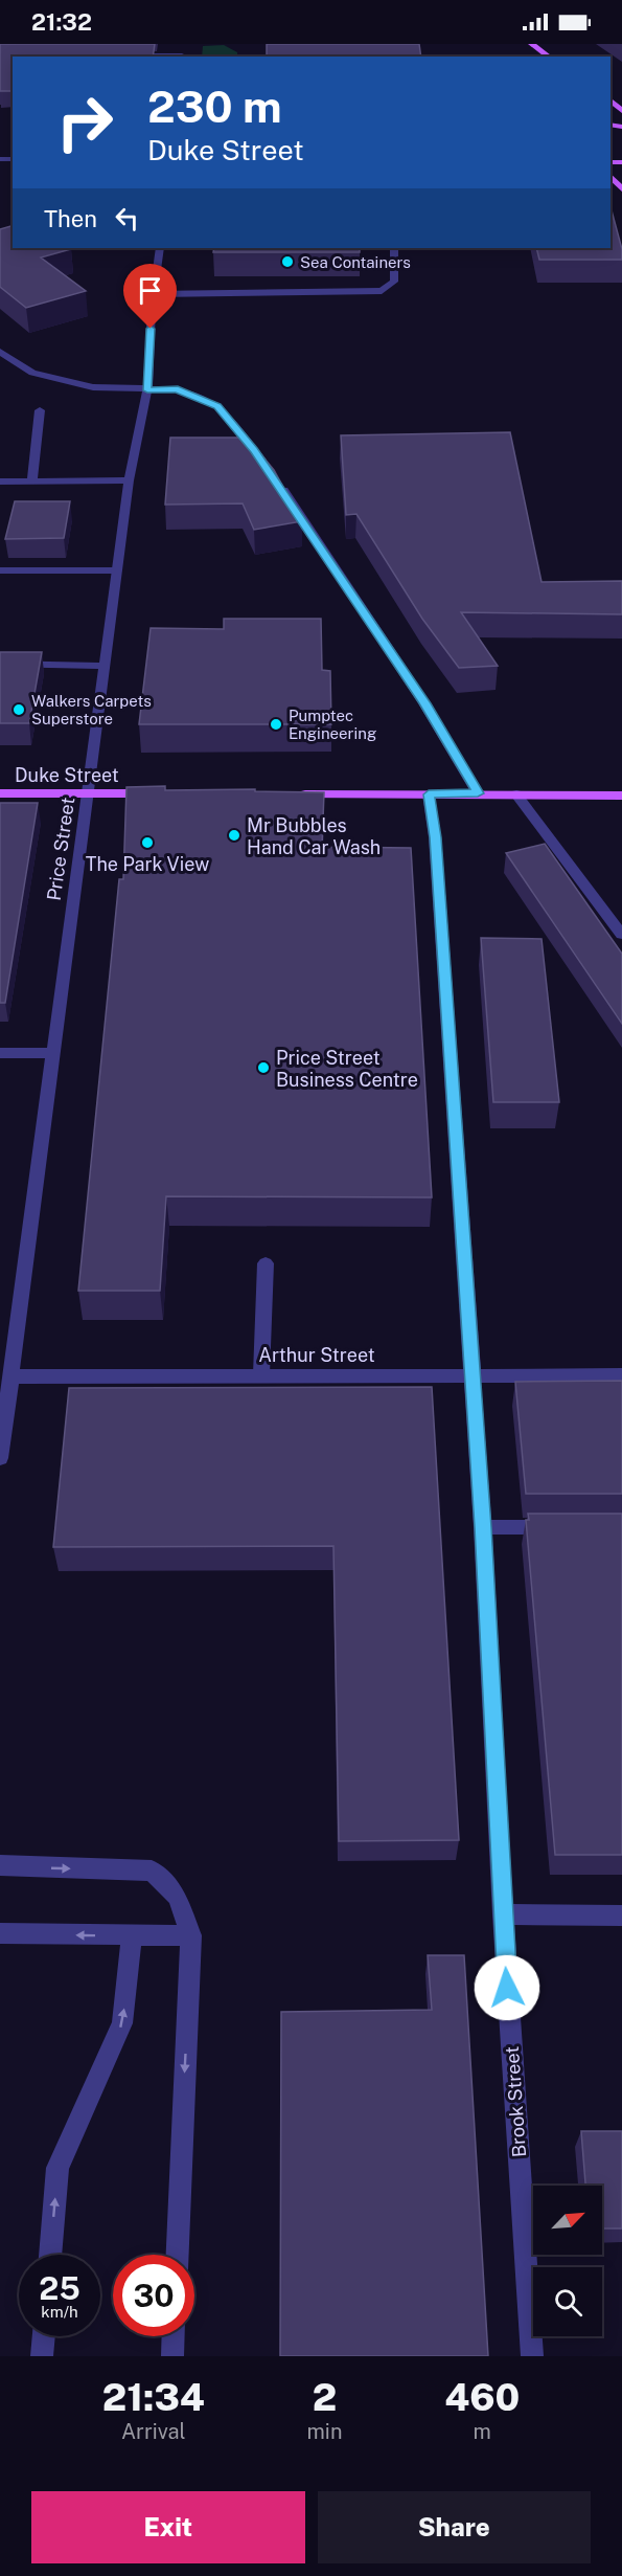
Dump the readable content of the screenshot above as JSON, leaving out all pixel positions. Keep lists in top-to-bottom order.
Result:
{
  "streets": {
    "main road": ["Duke Street"],
    "street": ["Price Street", "Arthur Street", "Brook Street"]
  },
  "crossings": [
    ["Duke Street", "Price Street"],
    ["Price Street", "Arthur Street"],
    ["Arthur Street", "Brook Street"]
  ],
  "places": [
    "Sea Containers",
    "Walkers Carpets Superstore",
    "Pumptec Engineering",
    "Mr Bubbles Hand Car Wash",
    "The Park View",
    "Price Street Business Centre"
  ],
  "north": "top right",
  "page": {
    "status": "21:32",
    "turn": ["230 m", "Duke Street"],
    "then": "Then",
    "speed": "25 km/h",
    "limit": "30",
    "eta": [
      "21:34",
      "Arrival",
      "2",
      "min",
      "460",
      "m"
    ],
    "buttons": ["Exit", "Share"]
  }
}
